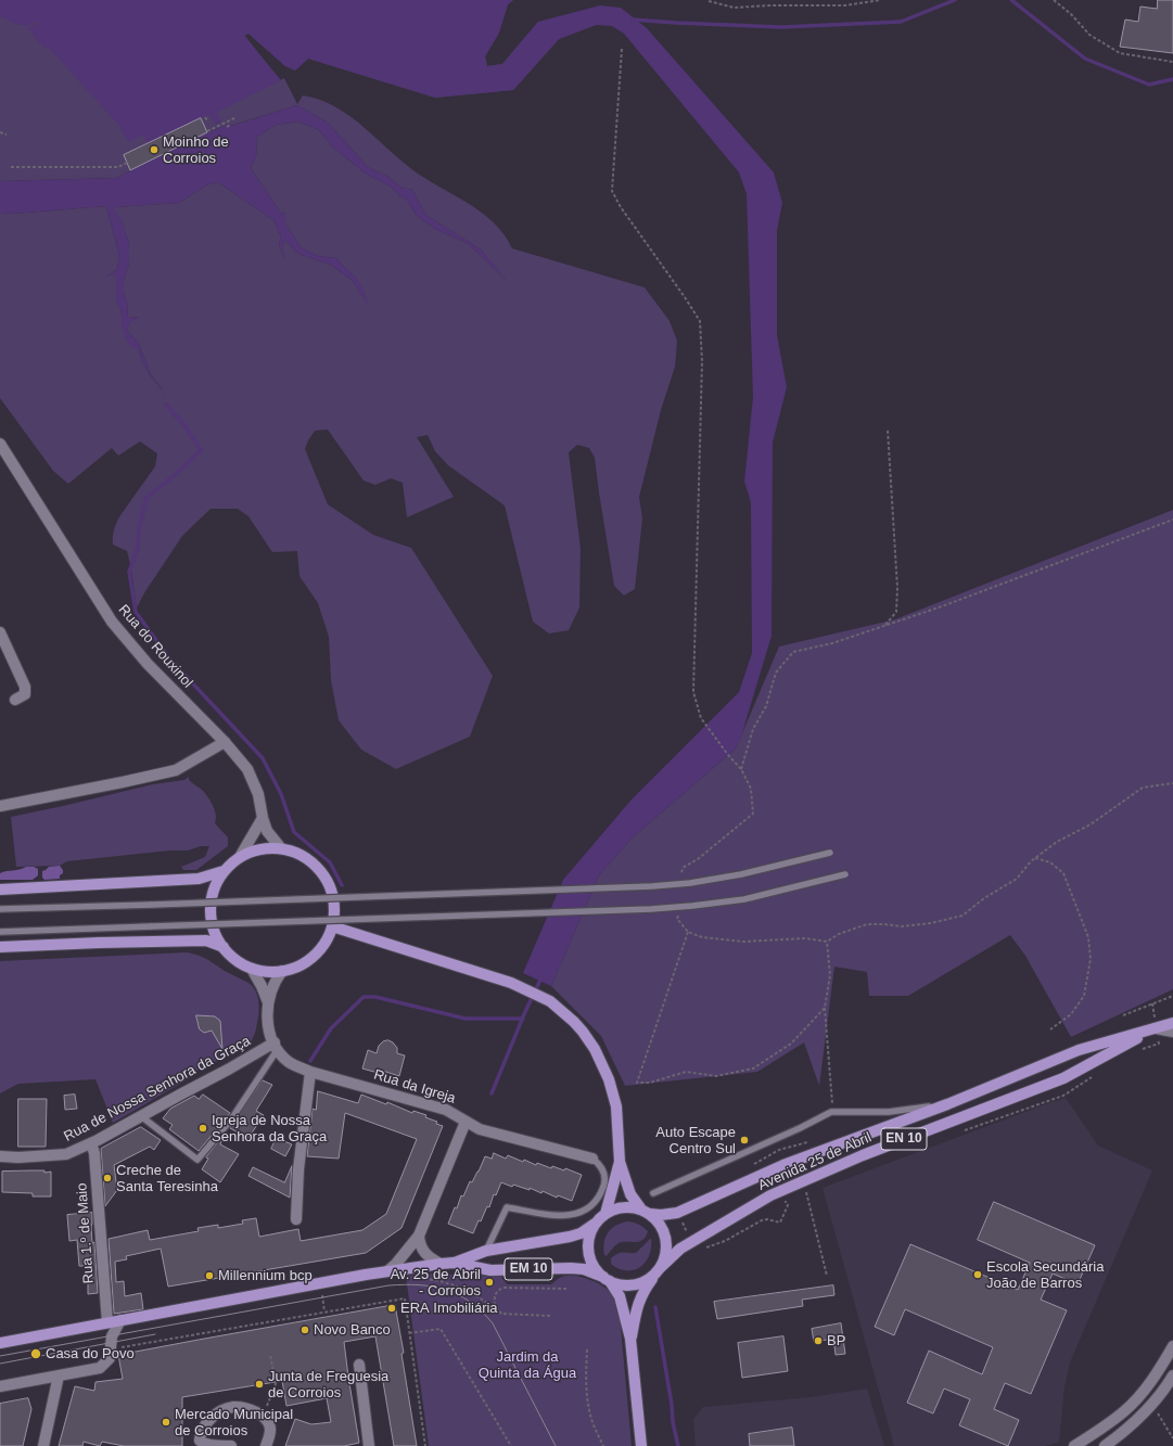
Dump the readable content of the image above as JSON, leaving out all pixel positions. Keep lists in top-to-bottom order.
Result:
{
  "streets": {
    "main road": ["EN 10", "Avenida 25 de Abril", "EM 10"],
    "street": [
      "Rua do Rouxinol",
      "Rua da Igreja",
      "Rua de Nossa Senhora da Graça",
      "Rua 1.º de Maio"
    ]
  },
  "crossings": [
    ["Rua do Rouxinol", "Rua da Igreja"],
    ["Rua da Igreja", "Rua de Nossa Senhora da Graça"],
    ["Rua de Nossa Senhora da Graça", "Rua 1.º de Maio"],
    ["EN 10", "Avenida 25 de Abril"],
    ["EN 10", "EM 10"],
    ["Avenida 25 de Abril", "EM 10"]
  ],
  "parks": ["Jardim da Quinta da Água"],
  "places": [
    "Moinho de Corroios",
    "Igreja de Nossa Senhora da Graça",
    "Auto Escape Centro Sul",
    "Creche de Santa Teresinha",
    "Escola Secundária João de Barros",
    "Millennium bcp",
    "Av. 25 de Abril - Corroios",
    "ERA Imobiliária",
    "Novo Banco",
    "BP",
    "Casa do Povo",
    "Junta de Freguesia de Corroios",
    "Mercado Municipal de Corroios"
  ]
}
